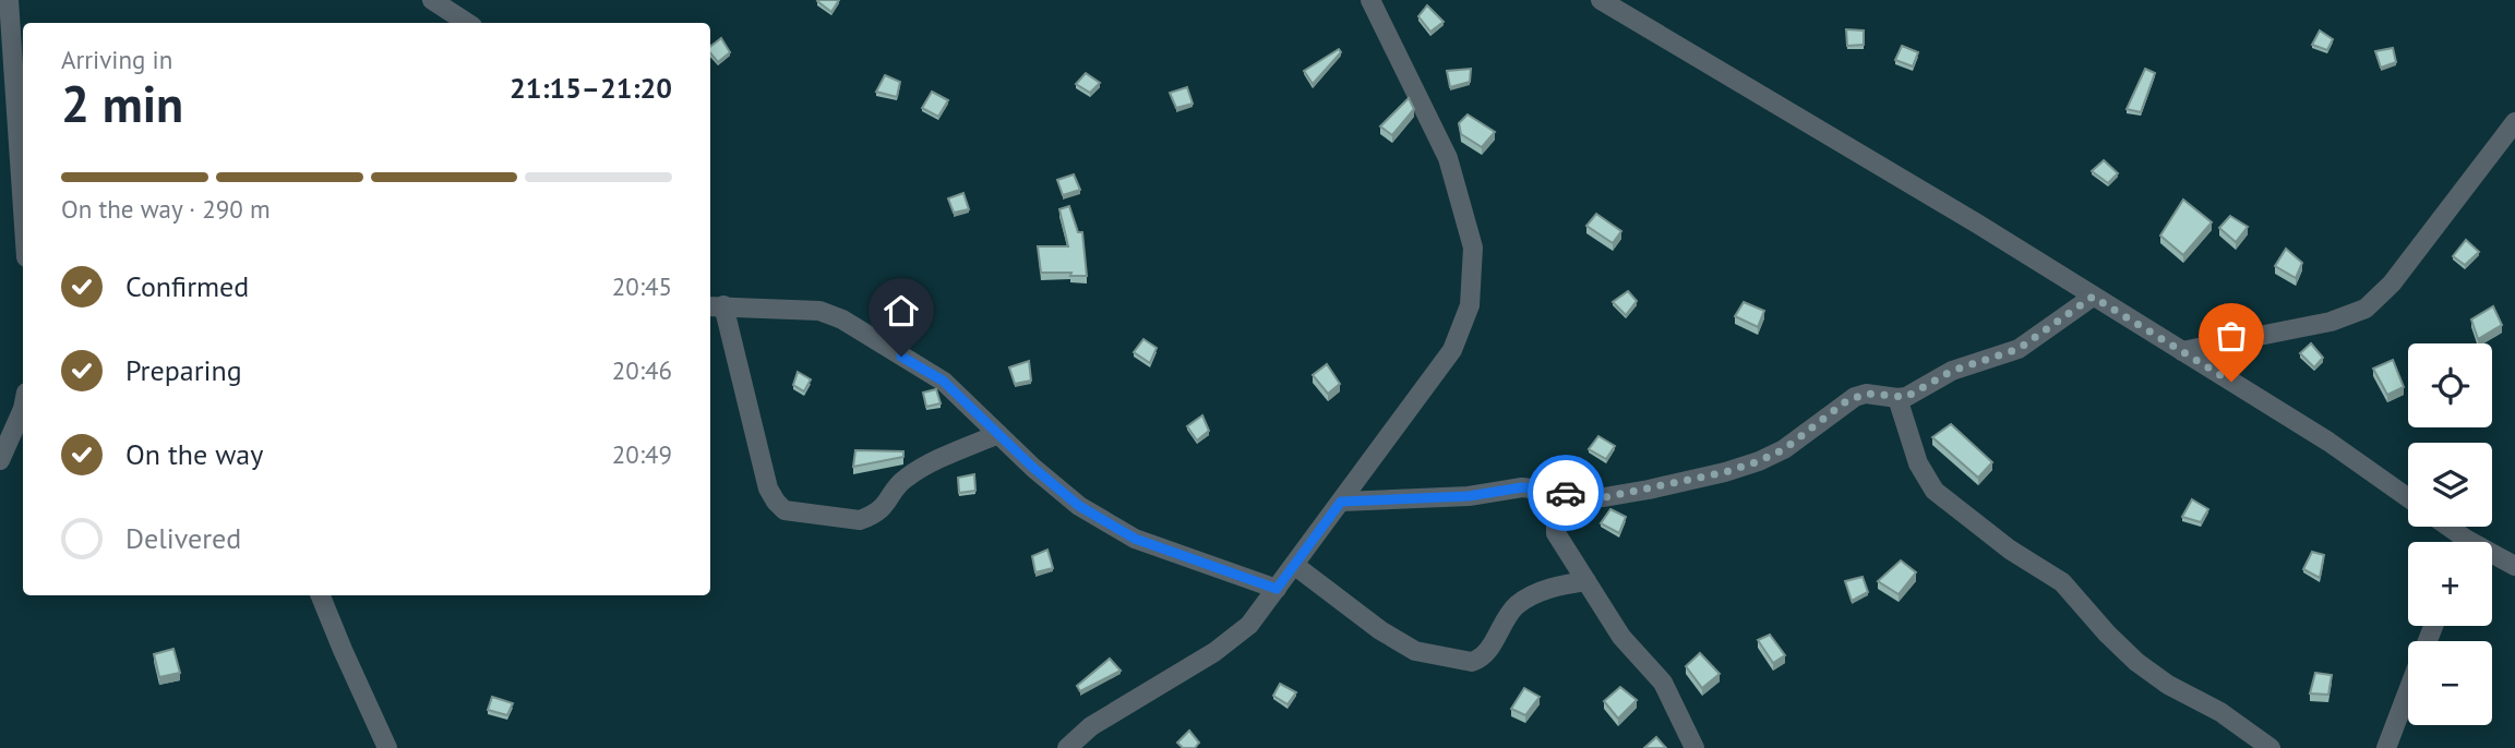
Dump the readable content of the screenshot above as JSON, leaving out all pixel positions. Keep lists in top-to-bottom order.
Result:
{
  "page": {
    "heading": ["2 min", "Arriving in", "21:15–21:20"],
    "bar": "On the way · 290 m",
    "list": [
      ["Confirmed", "20:45"],
      ["Preparing", "20:46"],
      ["On the way", "20:49"],
      "Delivered"
    ],
    "map_buttons": ["+", "−"]
  }
}
